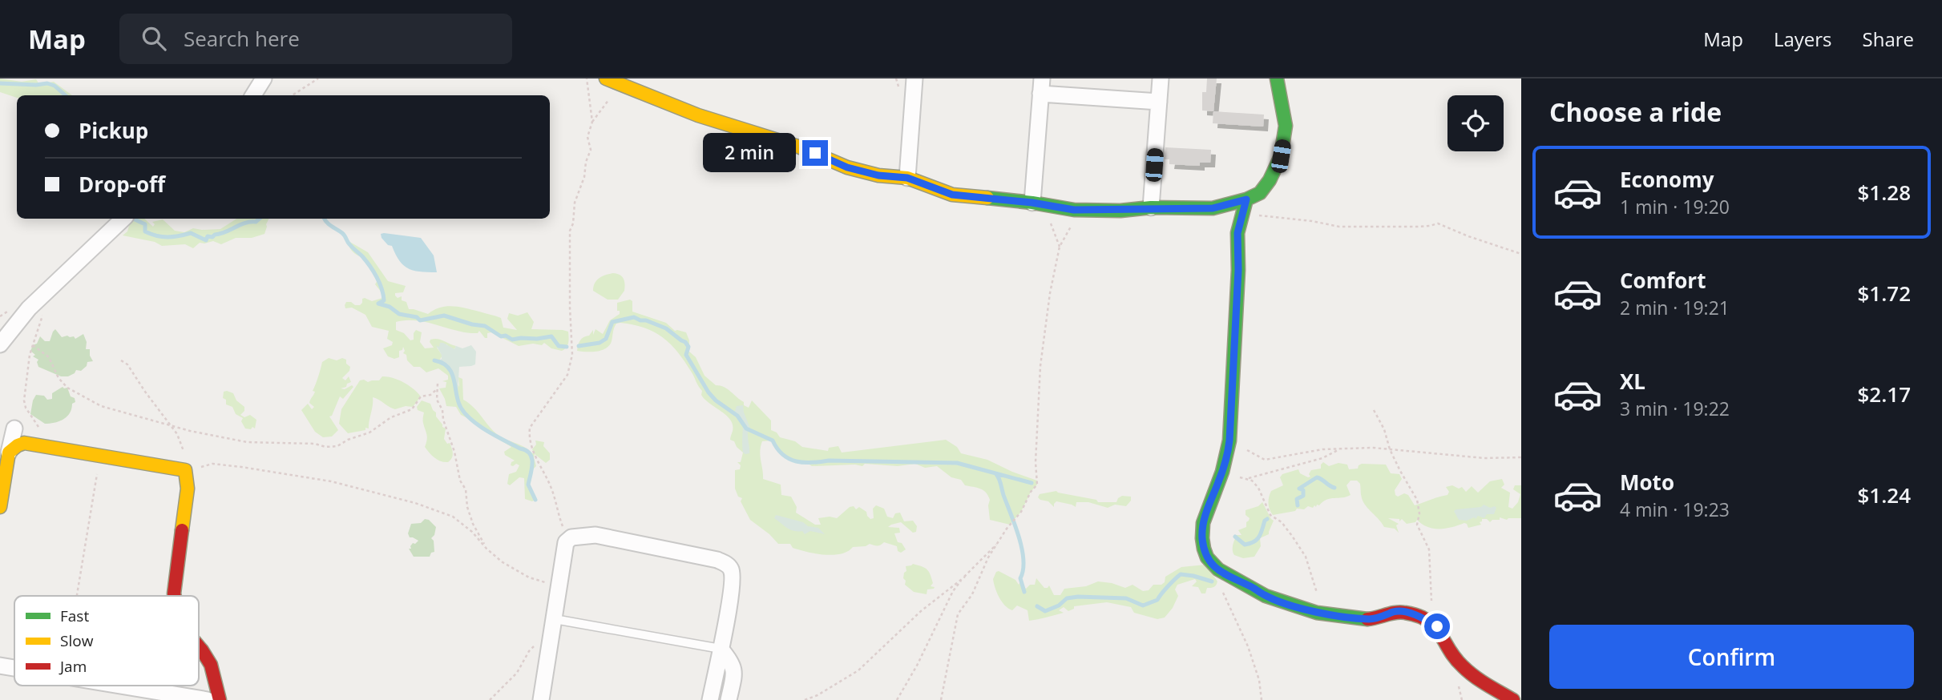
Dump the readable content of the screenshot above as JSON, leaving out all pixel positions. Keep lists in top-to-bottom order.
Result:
{
  "legend": ["Fast", "Slow", "Jam"],
  "page": {
    "header": "Map",
    "search": "Search here",
    "nav": ["Map", "Layers", "Share"],
    "heading": "Choose a ride",
    "banner": ["Pickup", "Drop-off"],
    "bubble": "2 min",
    "list": [
      {
        "name": "Economy",
        "note": "1 min · 19:20",
        "value": "$1.28"
      },
      {
        "name": "Comfort",
        "note": "2 min · 19:21",
        "value": "$1.72"
      },
      {
        "name": "XL",
        "note": "3 min · 19:22",
        "value": "$2.17"
      },
      {
        "name": "Moto",
        "note": "4 min · 19:23",
        "value": "$1.24"
      }
    ],
    "buttons": "Confirm"
  }
}
